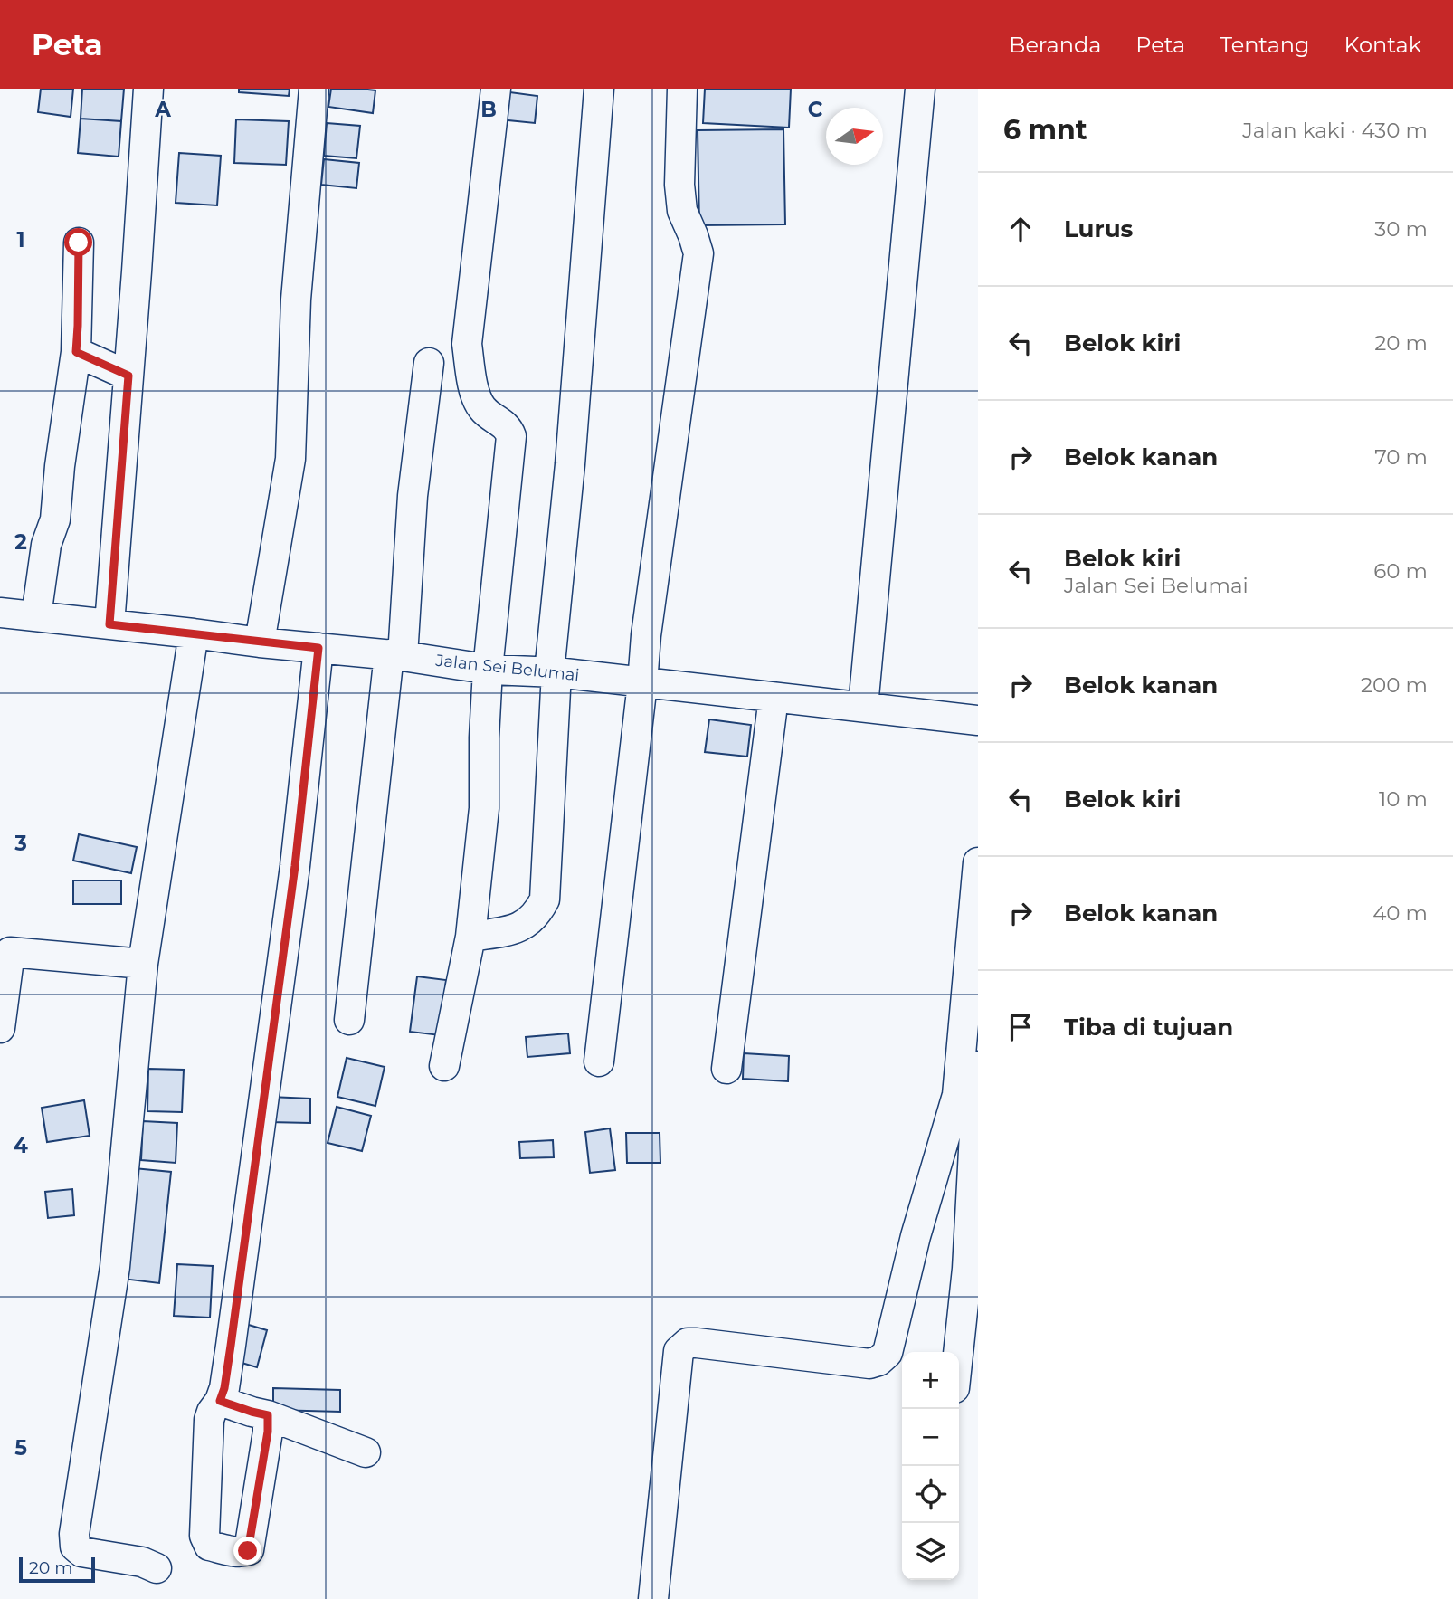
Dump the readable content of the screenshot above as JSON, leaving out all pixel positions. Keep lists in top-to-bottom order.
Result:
{
  "streets": {
    "street": ["Jalan Sei Belumai"]
  },
  "scale_bar": "20 m",
  "north": "right",
  "page": {
    "header": "Peta",
    "nav": [
      "Beranda",
      "Peta",
      "Tentang",
      "Kontak"
    ],
    "heading": ["6 mnt", "Jalan kaki · 430 m"],
    "list": [
      ["Lurus", "30 m"],
      ["Belok kiri", "20 m"],
      ["Belok kanan", "70 m"],
      ["Belok kiri", "Jalan Sei Belumai", "60 m"],
      ["Belok kanan", "200 m"],
      ["Belok kiri", "10 m"],
      ["Belok kanan", "40 m"],
      "Tiba di tujuan"
    ],
    "map_buttons": ["+", "−"],
    "scale": "20 m"
  },
  "grid": {
    "columns": ["A", "B", "C"],
    "rows": [
      "1",
      "2",
      "3",
      "4",
      "5"
    ]
  }
}
